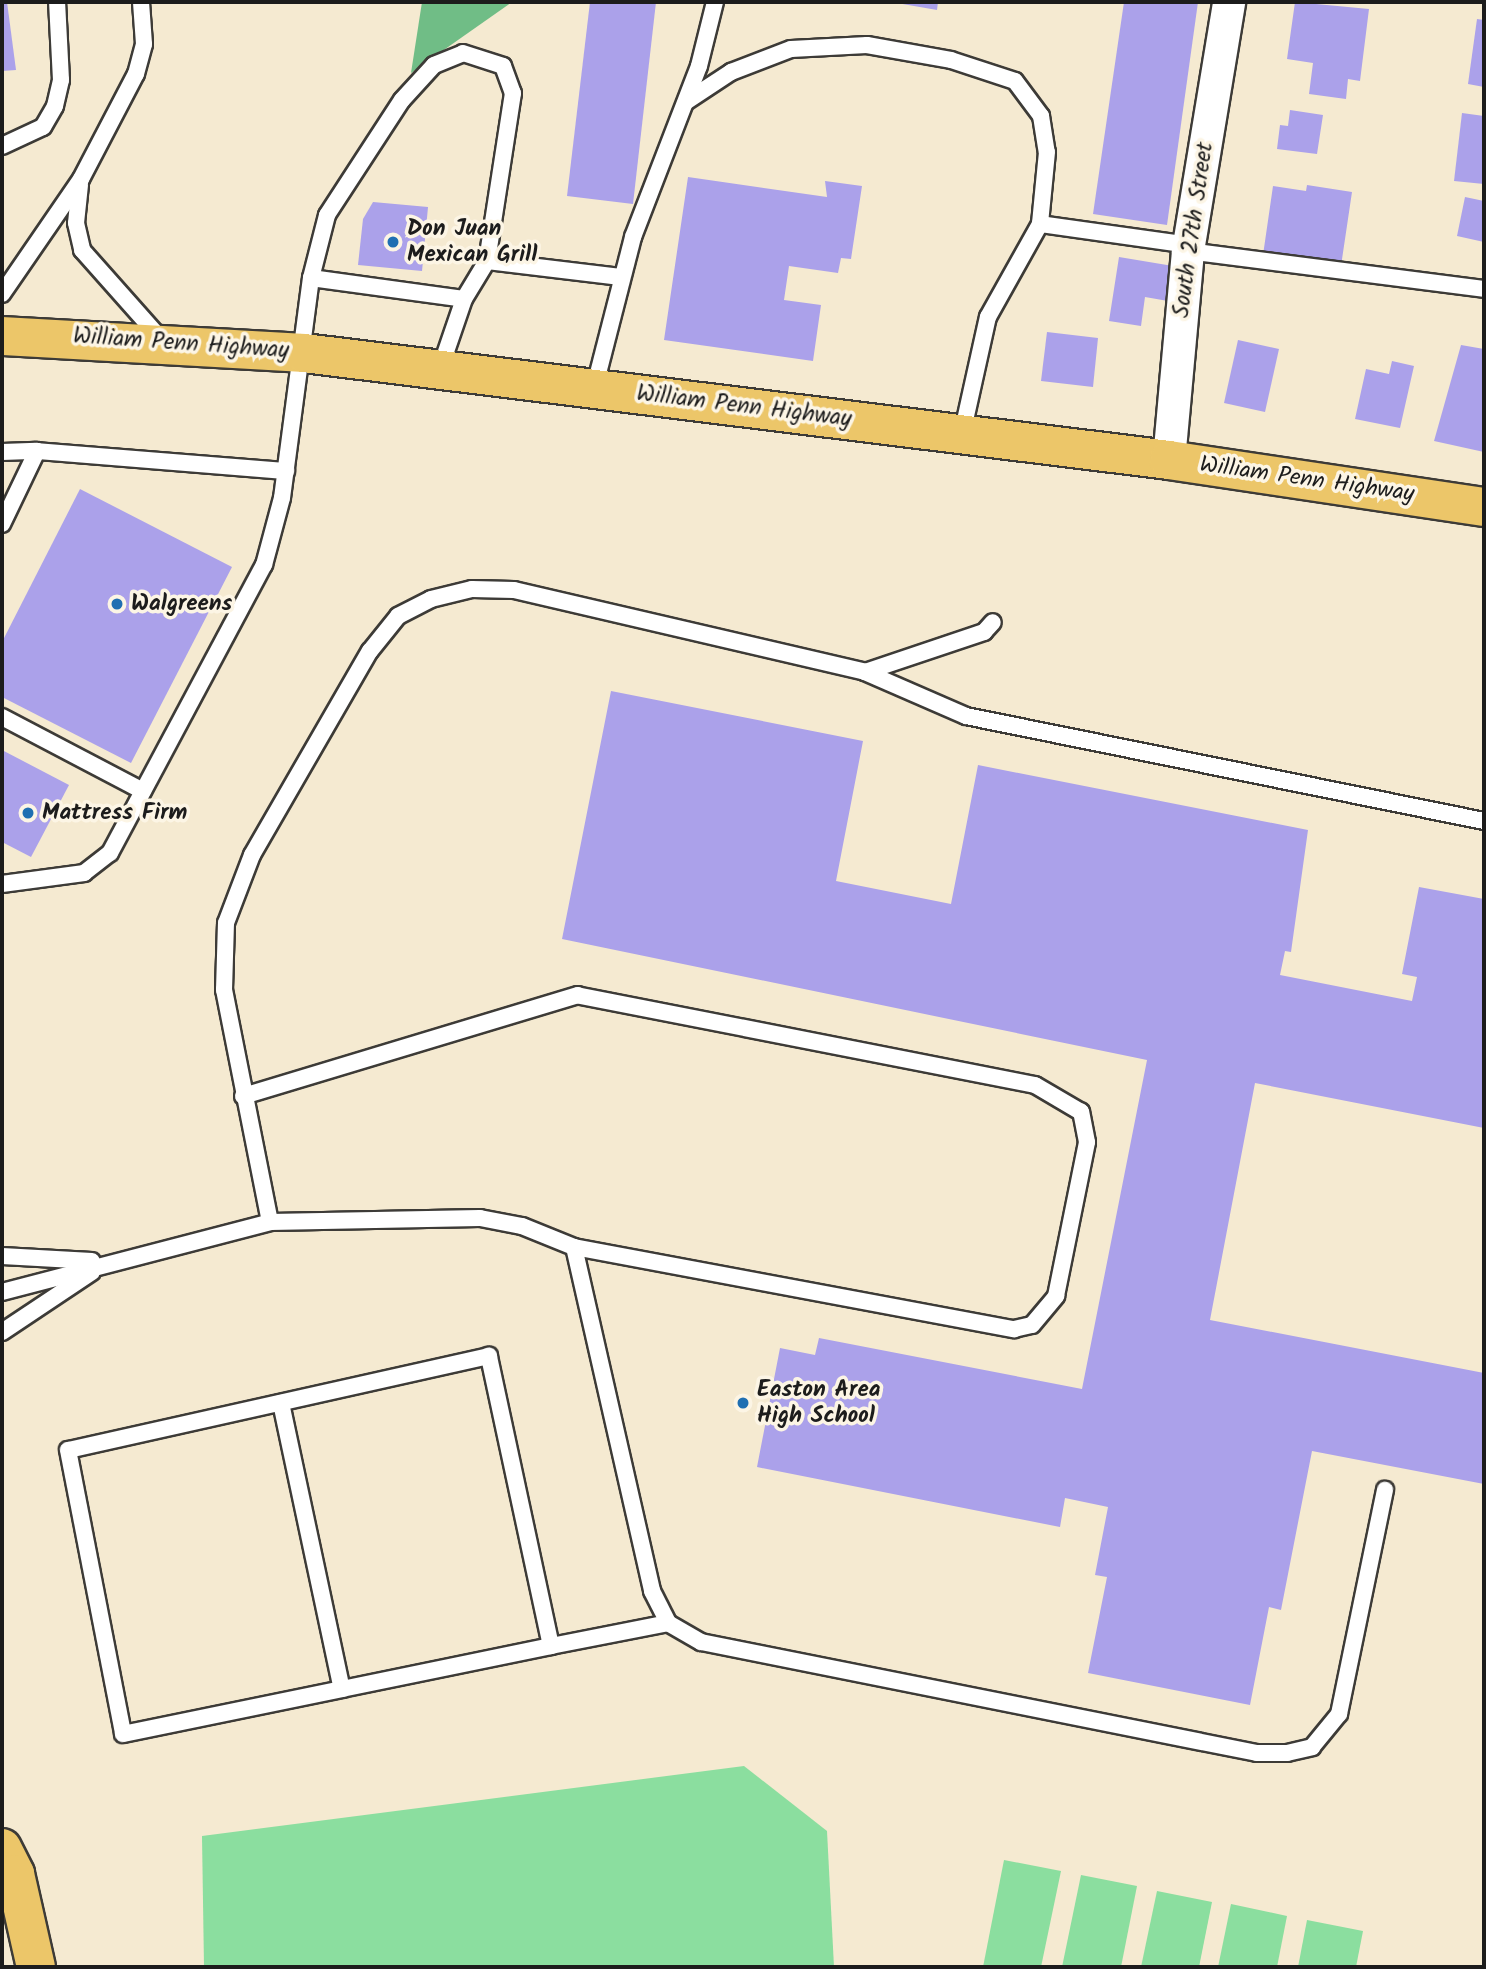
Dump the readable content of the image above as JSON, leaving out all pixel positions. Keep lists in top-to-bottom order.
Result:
{
  "streets": {
    "main road": ["William Penn Highway"],
    "street": ["South 27th Street"]
  },
  "crossings": [
    ["South 27th Street", "William Penn Highway"]
  ],
  "places": [
    "Don Juan Mexican Grill",
    "Walgreens",
    "Mattress Firm",
    "Easton Area High School"
  ]
}
